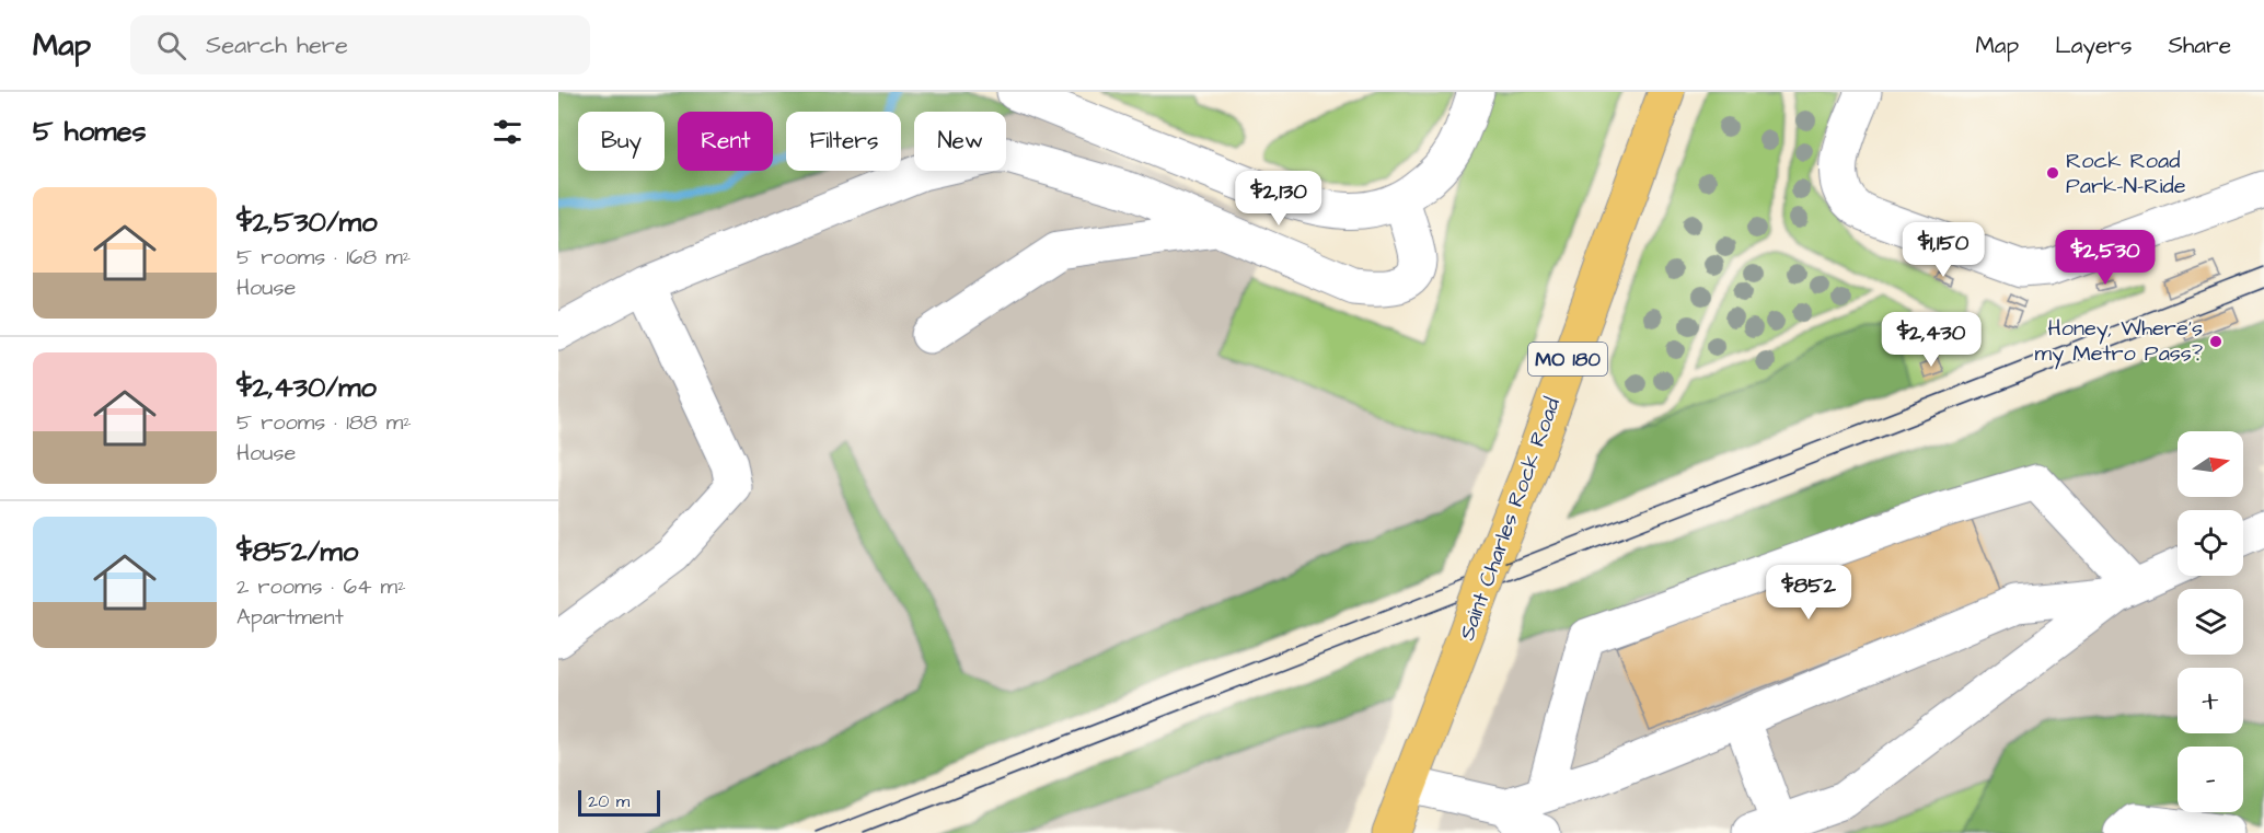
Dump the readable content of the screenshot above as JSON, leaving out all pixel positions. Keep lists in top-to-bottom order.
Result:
{
  "streets": {
    "main road": ["MO 180", "Saint Charles Rock Road"]
  },
  "places": ["Rock Road Park-N-Ride", "Honey, Where’s my Metro Pass?"],
  "scale_bar": "20 m",
  "north": "right",
  "page": {
    "header": "Map",
    "search": "Search here",
    "nav": ["Map", "Layers", "Share"],
    "heading": "5 homes",
    "chip": [
      "Buy",
      "Rent",
      "Filters",
      "New"
    ],
    "list": [
      {
        "name": "$2,530/mo",
        "note": "5 rooms · 168 m² · House"
      },
      {
        "name": "$2,430/mo",
        "note": "5 rooms · 188 m² · House"
      },
      {
        "name": "$852/mo",
        "note": "2 rooms · 64 m² · Apartment"
      }
    ],
    "price": [
      "$2,130",
      "$1,150",
      "$2,530",
      "$2,430",
      "$852"
    ],
    "map_buttons": ["+", "−"],
    "scale": "20 m"
  }
}
